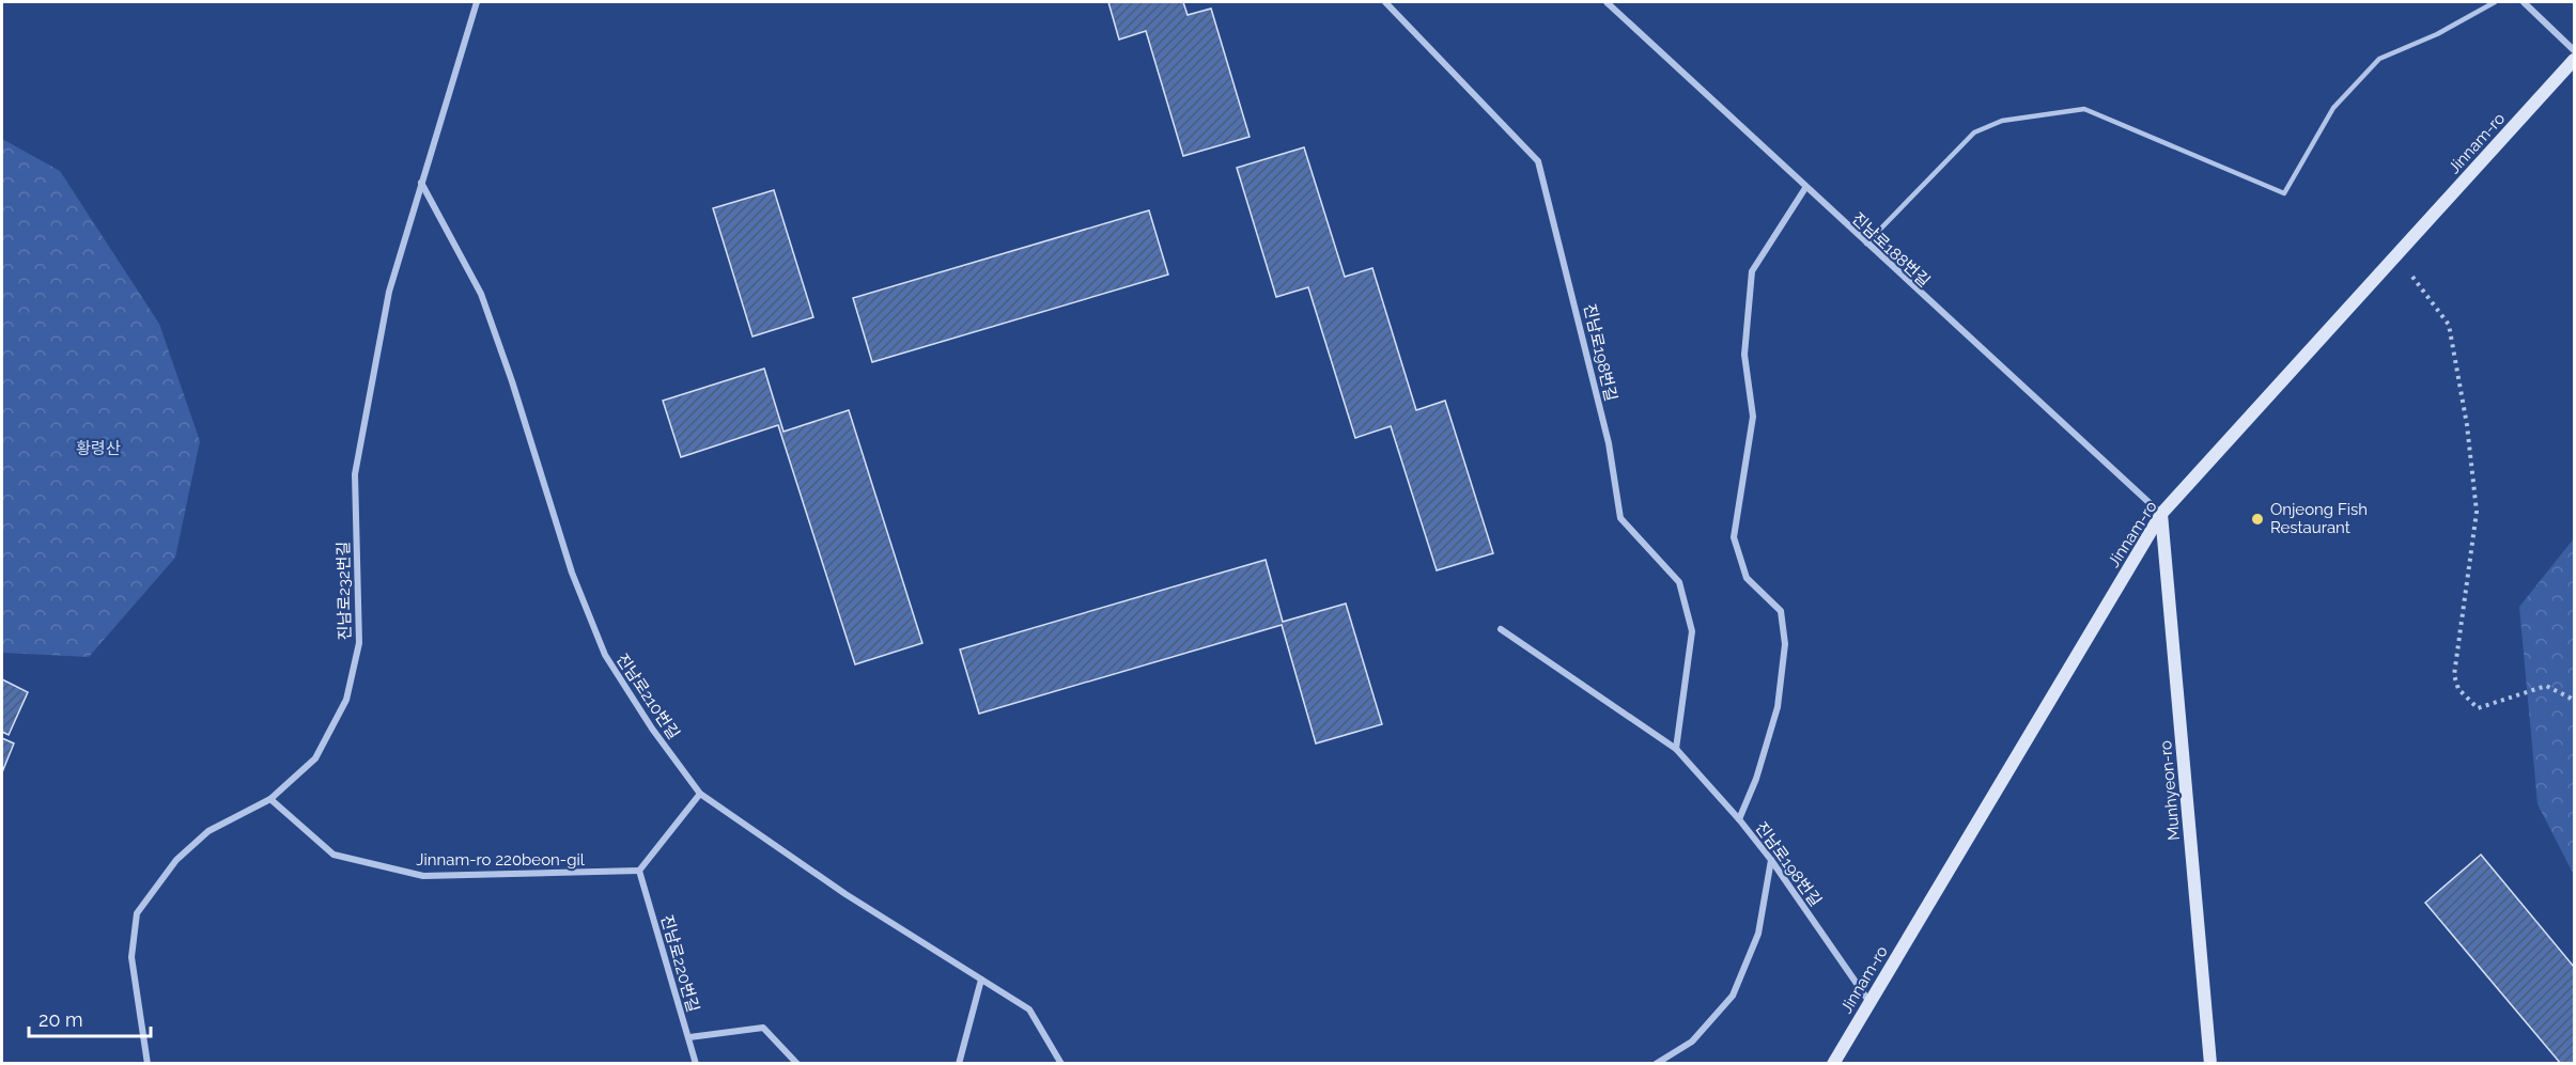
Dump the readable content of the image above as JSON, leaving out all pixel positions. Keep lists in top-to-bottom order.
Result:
{
  "streets": {
    "main road": ["Jinnam-ro", "Munhyeon-ro"],
    "street": [
      "진남로188번길",
      "진남로198번길",
      "진남로232번길",
      "진남로210번길",
      "Jinnam-ro 220beon-gil",
      "진남로220번길"
    ]
  },
  "crossings": [
    ["Jinnam-ro", "진남로188번길"],
    ["Jinnam-ro", "진남로198번길"],
    ["Jinnam-ro", "Munhyeon-ro"],
    ["진남로188번길", "Munhyeon-ro"],
    ["진남로232번길", "진남로210번길"],
    ["진남로232번길", "Jinnam-ro 220beon-gil"],
    ["Jinnam-ro 220beon-gil", "진남로220번길"]
  ],
  "parks": ["황령산"],
  "places": ["Onjeong Fish Restaurant"],
  "scale_bar": "20 m"
}
